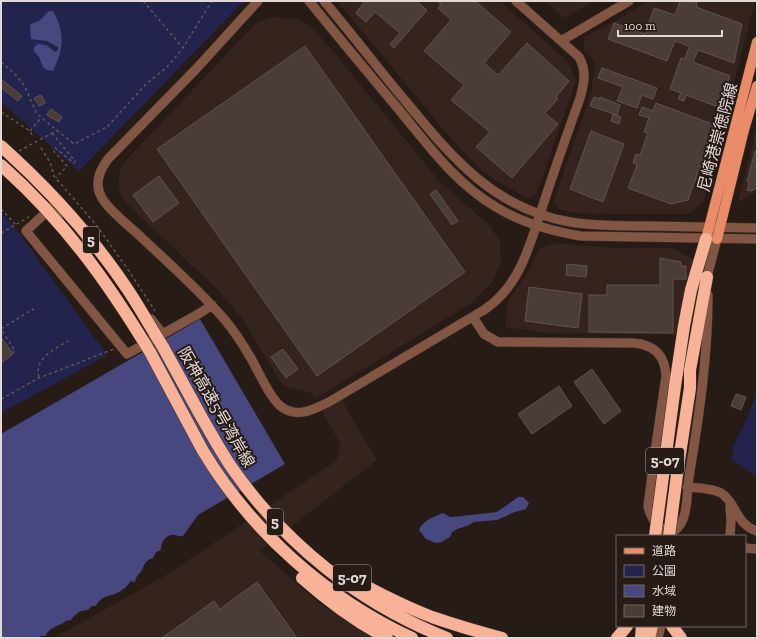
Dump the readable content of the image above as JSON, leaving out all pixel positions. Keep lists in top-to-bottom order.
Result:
{
  "streets": {
    "highway": ["5", "阪神高速5号湾岸線", "5-07"],
    "main road": ["尼崎港崇徳院線"]
  },
  "crossings": [
    ["尼崎港崇徳院線", "5-07"],
    ["阪神高速5号湾岸線", "5-07"]
  ],
  "legend": [
    "道路",
    "公園",
    "水域",
    "建物"
  ],
  "scale_bar": "100 m"
}
